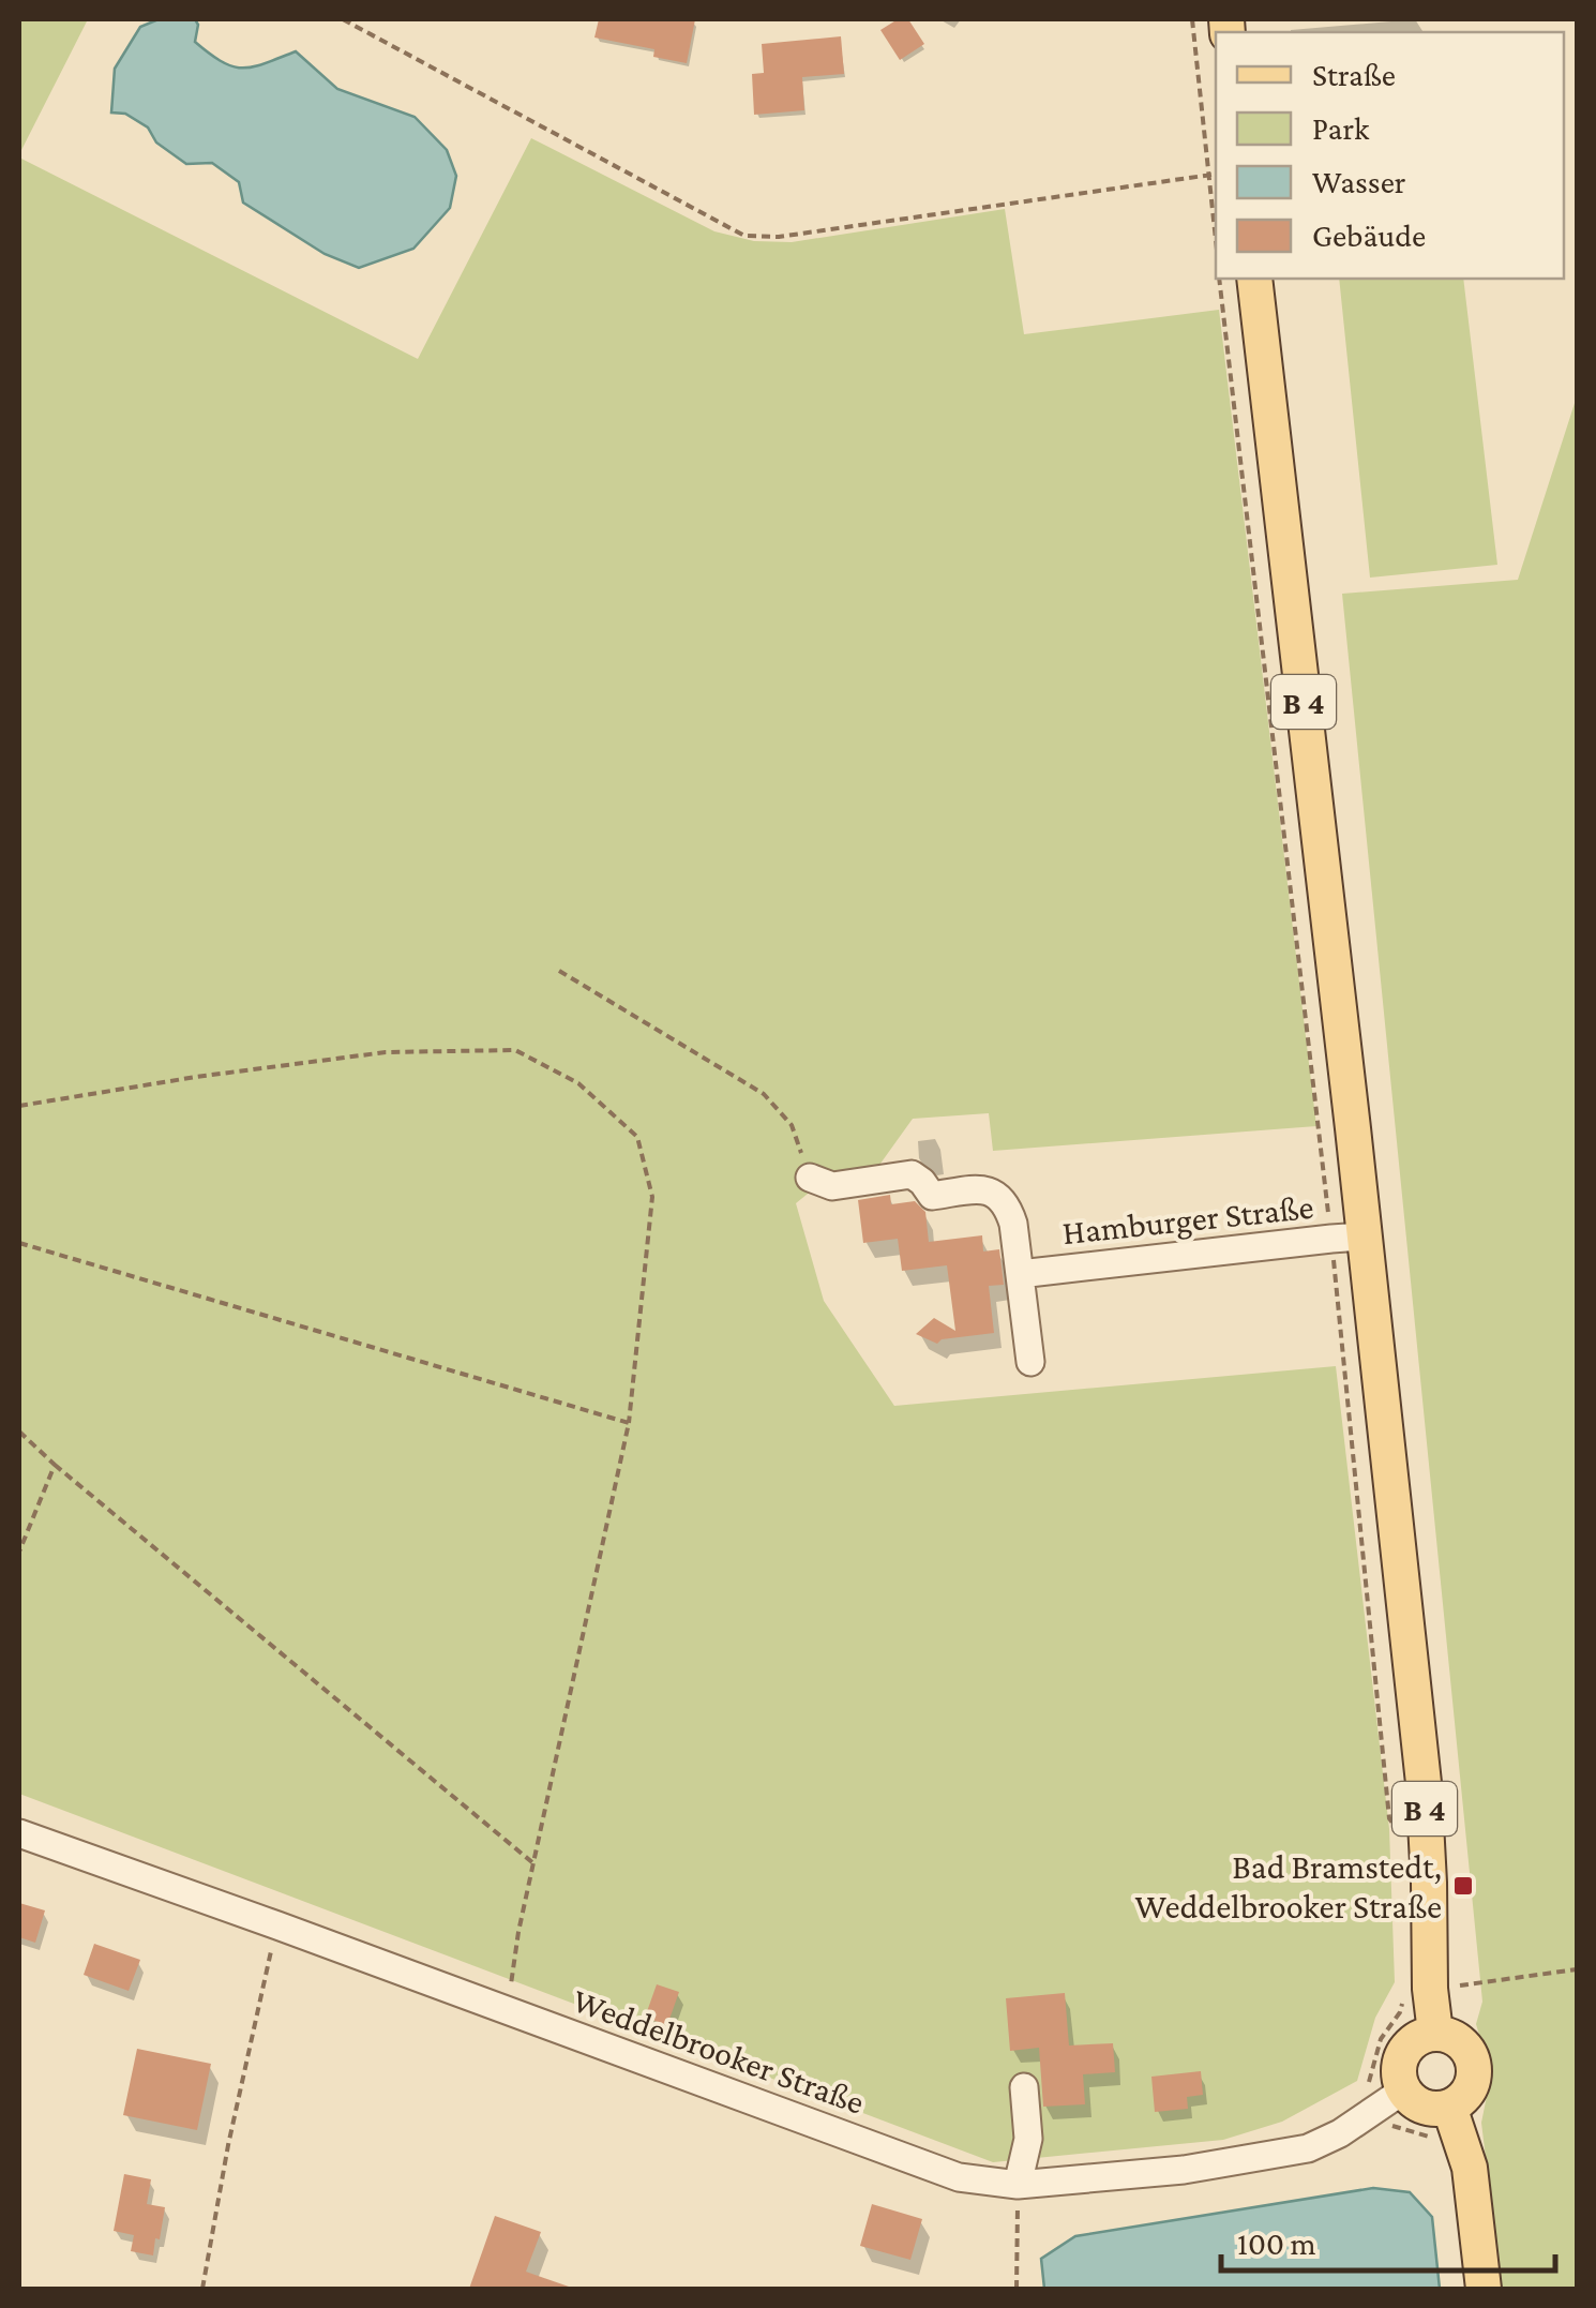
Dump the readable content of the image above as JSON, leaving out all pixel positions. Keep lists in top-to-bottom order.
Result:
{
  "streets": {
    "main road": ["B 4"],
    "street": ["Hamburger Straße", "Weddelbrooker Straße"]
  },
  "crossings": [
    ["B 4", "Hamburger Straße"],
    ["B 4", "Weddelbrooker Straße"]
  ],
  "places": {
    "transit": ["Bad Bramstedt, Weddelbrooker Straße"]
  },
  "legend": [
    "Straße",
    "Park",
    "Wasser",
    "Gebäude"
  ],
  "scale_bar": "100 m"
}
